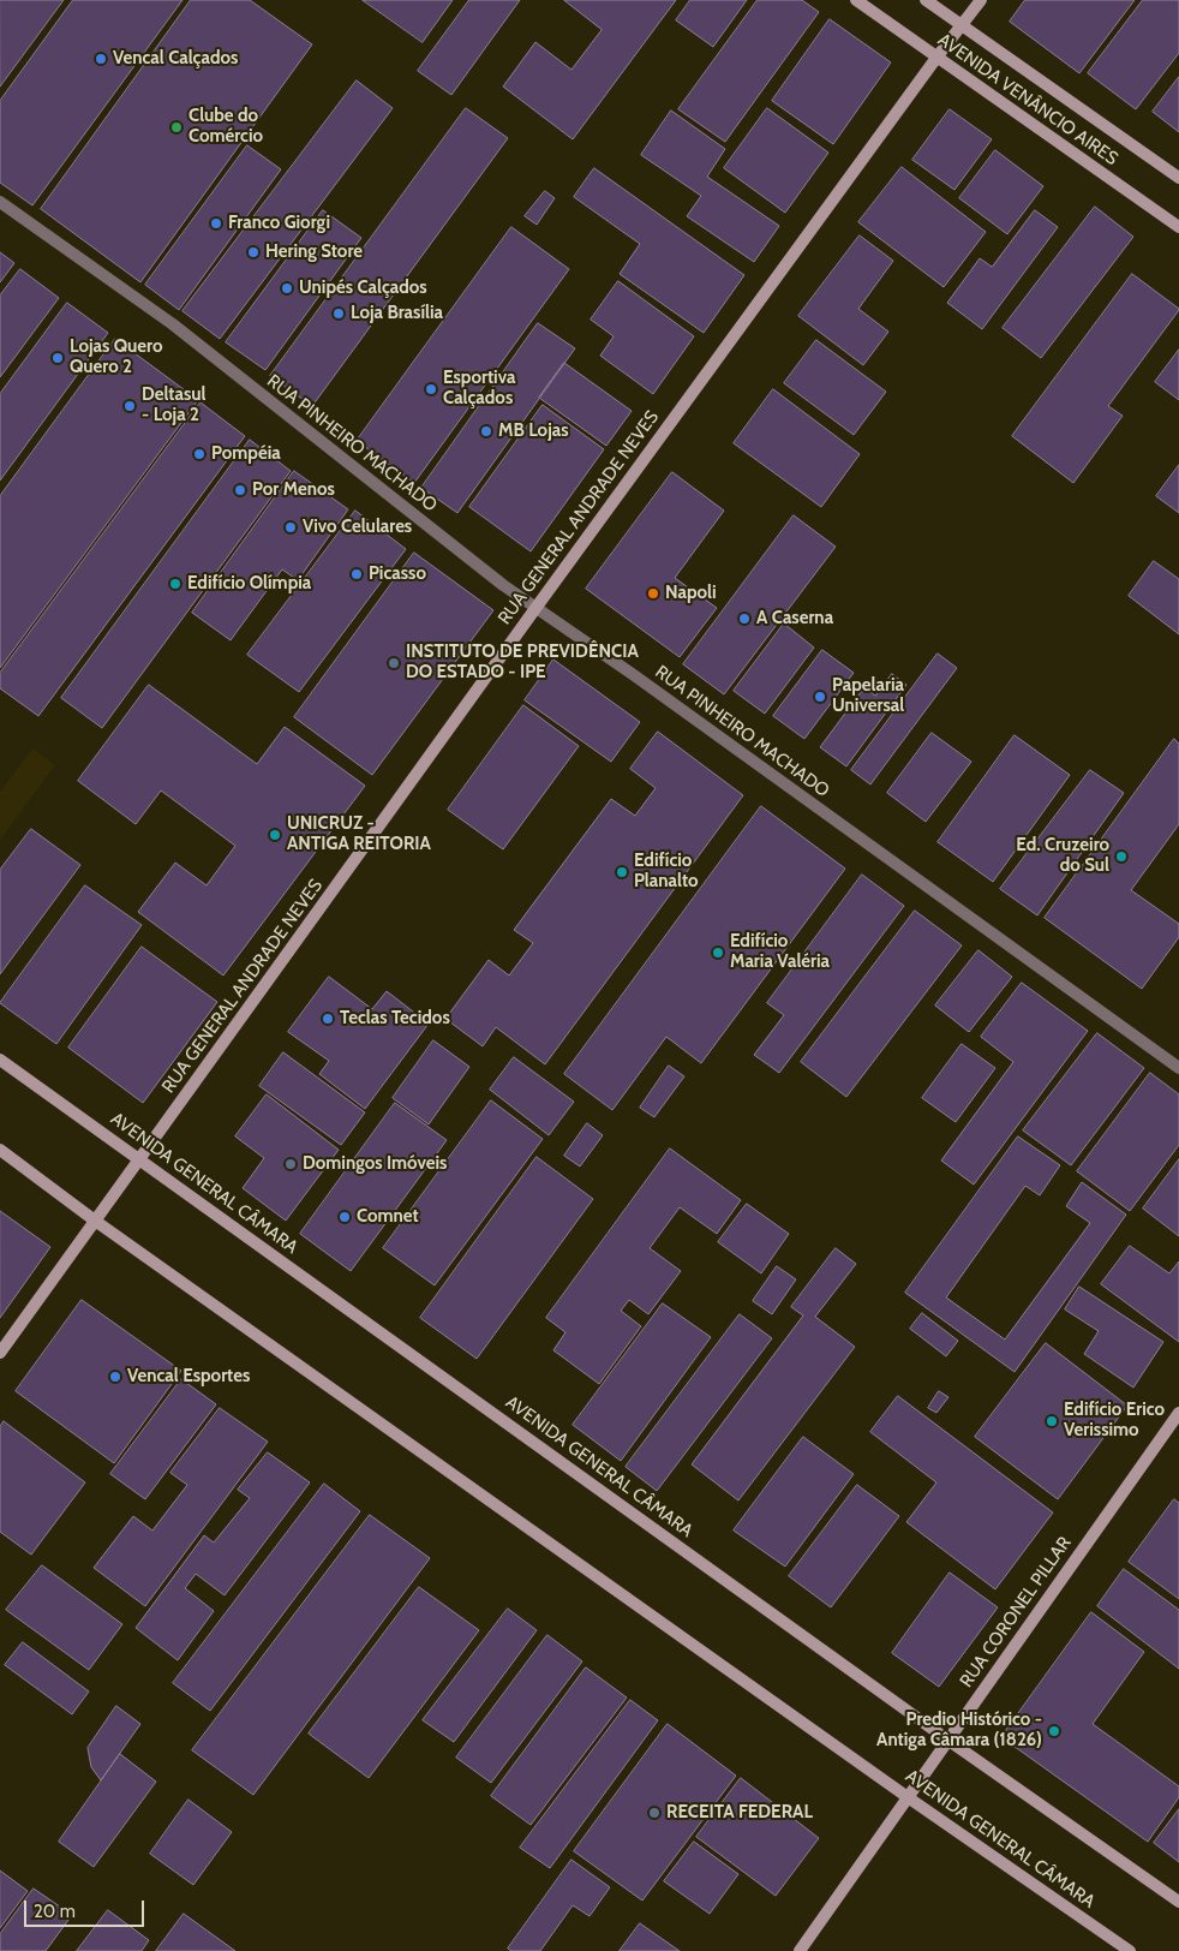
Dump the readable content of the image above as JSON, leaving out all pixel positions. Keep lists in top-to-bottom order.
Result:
{
  "streets": {
    "main road": [
      "AVENIDA VENÂNCIO AIRES",
      "RUA GENERAL ANDRADE NEVES",
      "AVENIDA GENERAL CÂMARA",
      "RUA CORONEL PILLAR"
    ],
    "street": ["RUA PINHEIRO MACHADO"]
  },
  "crossings": [
    ["AVENIDA VENÂNCIO AIRES", "RUA GENERAL ANDRADE NEVES"],
    ["RUA PINHEIRO MACHADO", "RUA GENERAL ANDRADE NEVES"],
    ["RUA GENERAL ANDRADE NEVES", "AVENIDA GENERAL CÂMARA"],
    ["AVENIDA GENERAL CÂMARA", "RUA CORONEL PILLAR"]
  ],
  "places": [
    "Vencal Calçados",
    "Clube do Comércio",
    "Franco Giorgi",
    "Hering Store",
    "Unipés Calçados",
    "Loja Brasília",
    "Lojas Quero Quero 2",
    "Esportiva Calçados",
    "Deltasul - Loja 2",
    "MB Lojas",
    "Pompéia",
    "Por Menos",
    "Vivo Celulares",
    "Picasso",
    "Edifício Olímpia",
    "Napoli",
    "A Caserna",
    "INSTITUTO DE PREVIDÊNCIA DO ESTADO - IPE",
    "Papelaria Universal",
    "UNICRUZ - ANTIGA REITORIA",
    "Ed. Cruzeiro do Sul",
    "Edifício Planalto",
    "Edifício Maria Valéria",
    "Teclas Tecidos",
    "Domingos Imóveis",
    "Comnet",
    "Vencal Esportes",
    "Edifício Erico Verissimo",
    "Predio Histórico - Antiga Câmara (1826)",
    "RECEITA FEDERAL"
  ],
  "scale_bar": "20 m"
}
